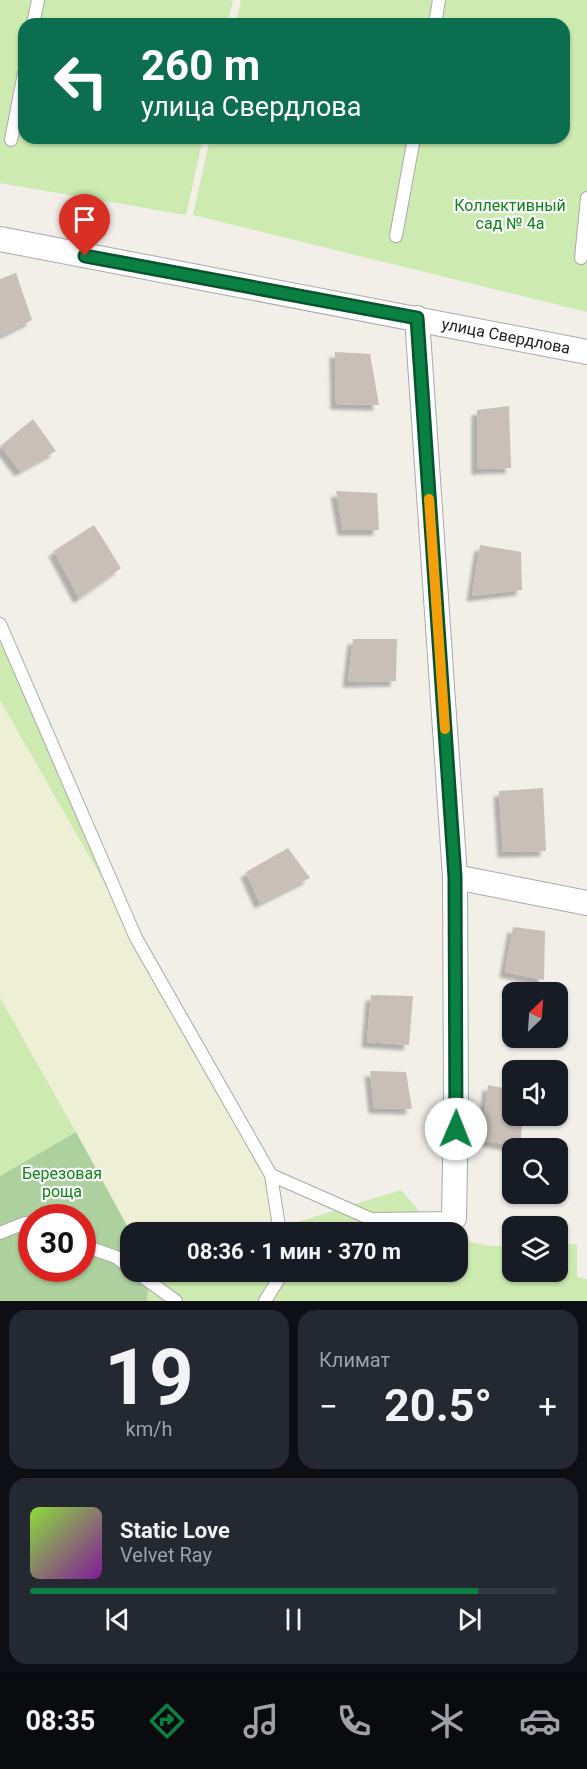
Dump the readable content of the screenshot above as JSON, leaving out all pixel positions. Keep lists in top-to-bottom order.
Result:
{
  "streets": {
    "street": ["улица Свердлова"]
  },
  "parks": ["Коллективный сад № 4а", "Березовая роща"],
  "north": "top right",
  "page": {
    "turn": ["260 m", "улица Свердлова"],
    "limit": "30",
    "trip": "08:36 · 1 мин · 370 m",
    "tile": [
      ["19", "km/h"],
      "Климат"
    ],
    "heat": ["−", "20.5°", "+"],
    "song": ["Static Love", "Velvet Ray"],
    "tabs": "08:35"
  }
}
